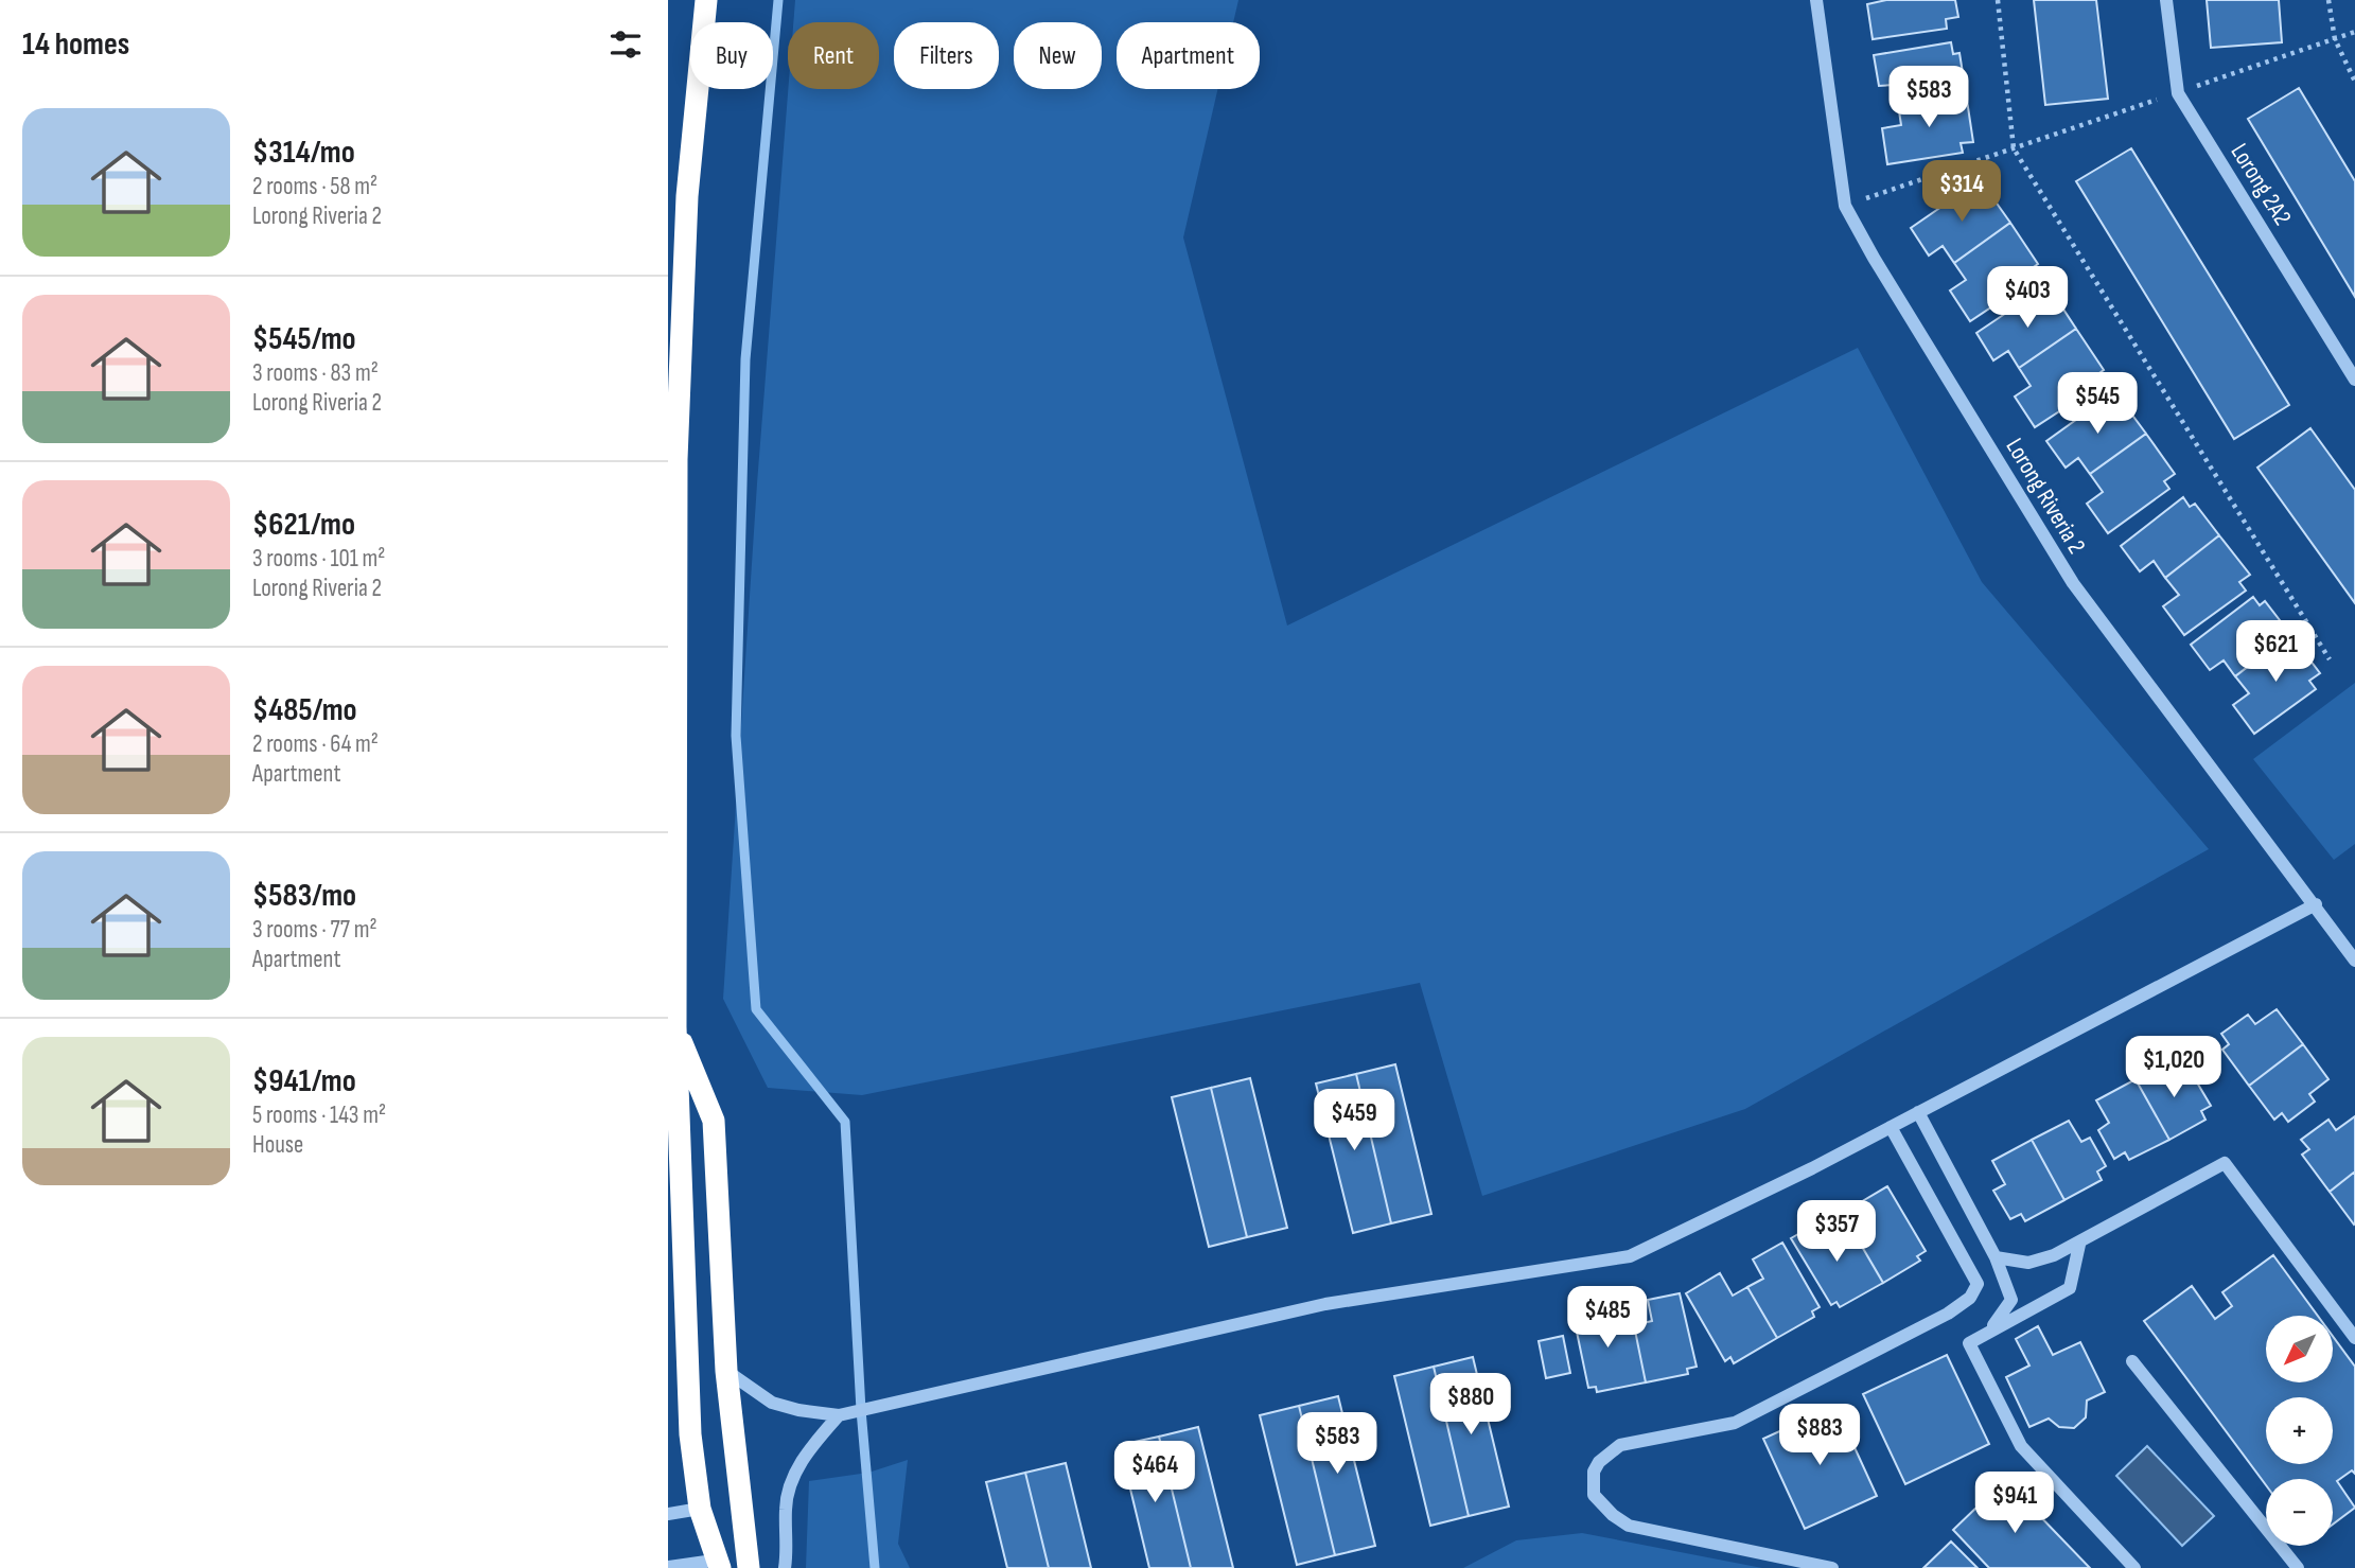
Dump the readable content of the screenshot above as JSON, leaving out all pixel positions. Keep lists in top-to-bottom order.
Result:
{
  "streets": {
    "street": ["Lorong 2A2", "Lorong Riveria 2"]
  },
  "north": "bottom left",
  "page": {
    "heading": "14 homes",
    "chip": [
      "Buy",
      "Rent",
      "Filters",
      "New",
      "Apartment"
    ],
    "price": [
      "$583",
      "$314",
      "$403",
      "$545",
      "$621",
      "$1,020",
      "$459",
      "$357",
      "$485",
      "$880",
      "$883",
      "$583",
      "$464",
      "$941"
    ],
    "list": [
      {
        "name": "$314/mo",
        "note": "2 rooms · 58 m² · Lorong Riveria 2"
      },
      {
        "name": "$545/mo",
        "note": "3 rooms · 83 m² · Lorong Riveria 2"
      },
      {
        "name": "$621/mo",
        "note": "3 rooms · 101 m² · Lorong Riveria 2"
      },
      {
        "name": "$485/mo",
        "note": "2 rooms · 64 m² · Apartment"
      },
      {
        "name": "$583/mo",
        "note": "3 rooms · 77 m² · Apartment"
      },
      {
        "name": "$941/mo",
        "note": "5 rooms · 143 m² · House"
      }
    ],
    "map_buttons": ["+", "−"]
  }
}
